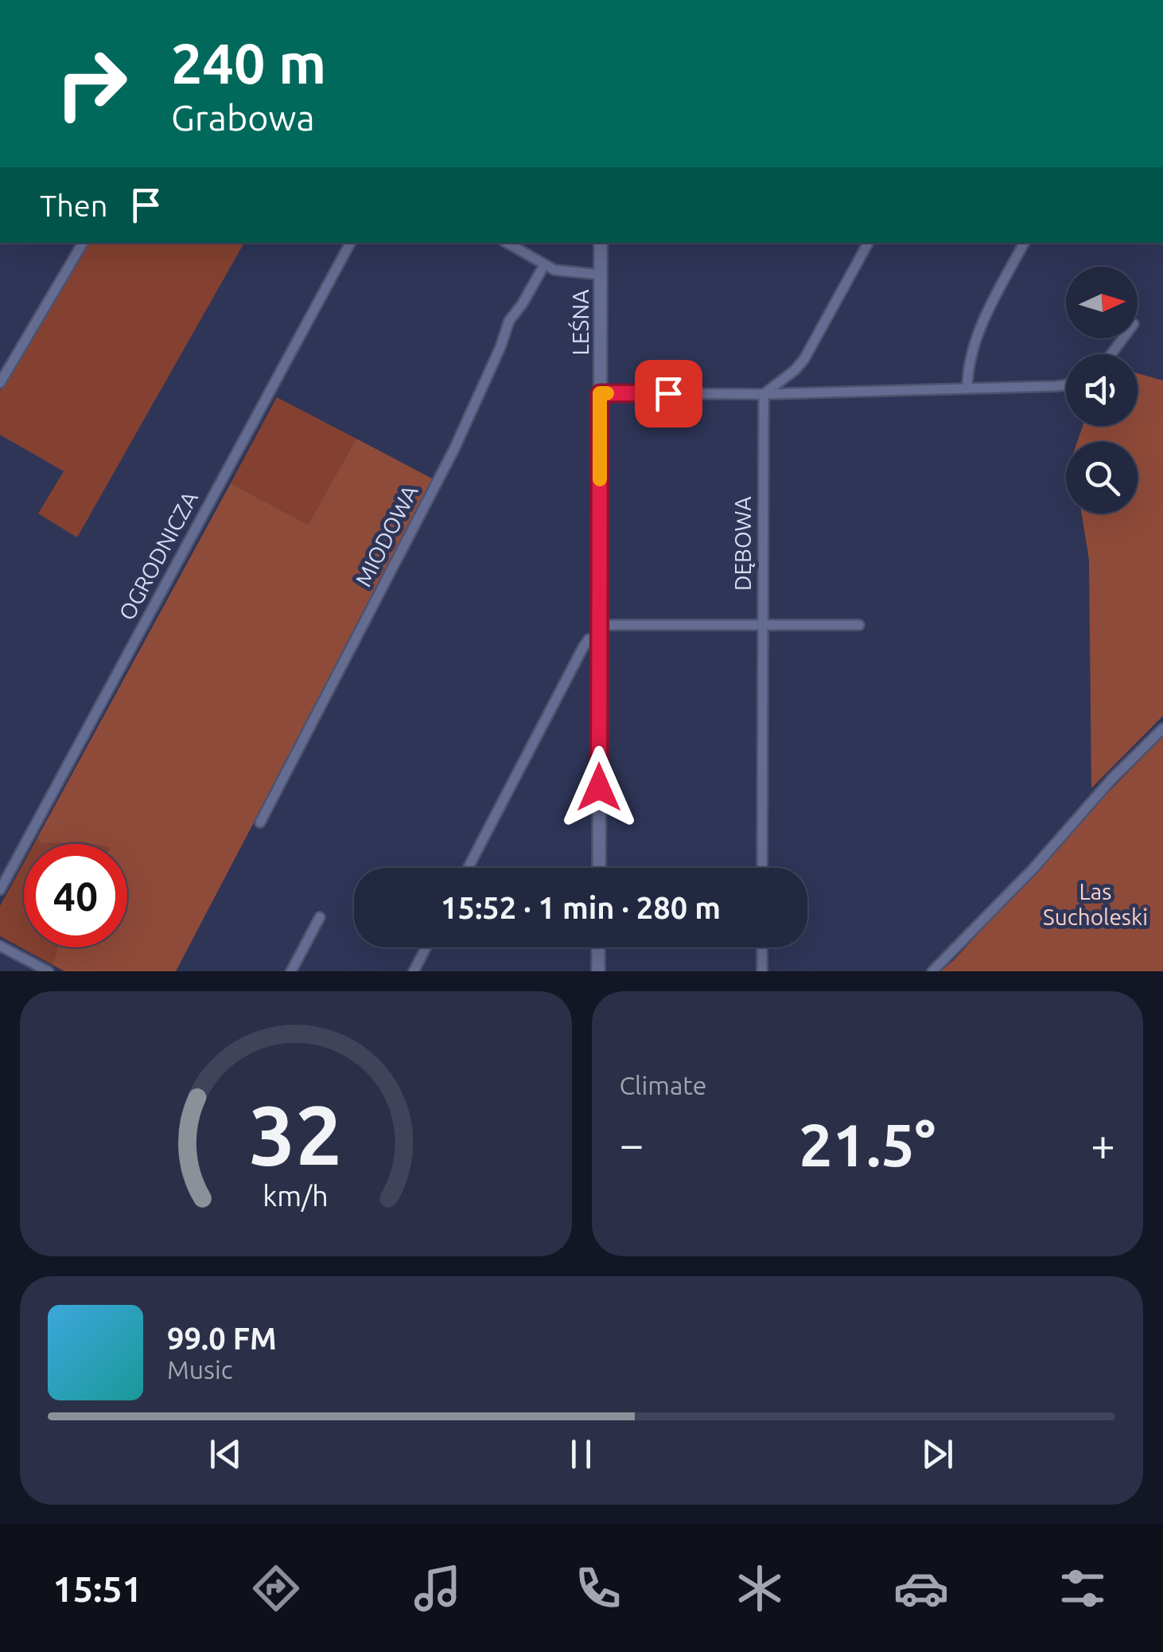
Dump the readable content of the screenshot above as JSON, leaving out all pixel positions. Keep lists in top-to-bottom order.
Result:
{
  "streets": {
    "street": [
      "LEŚNA",
      "MIODOWA",
      "DĘBOWA",
      "OGRODNICZA"
    ]
  },
  "parks": ["Las Sucholeski"],
  "north": "right",
  "page": {
    "turn": ["240 m", "Grabowa"],
    "then": "Then",
    "limit": "40",
    "trip": "15:52 · 1 min · 280 m",
    "tile": "Climate",
    "heat": ["−", "21.5°", "+"],
    "song": ["99.0 FM", "Music"],
    "tabs": "15:51",
    "gauge": ["32", "km/h"]
  }
}
